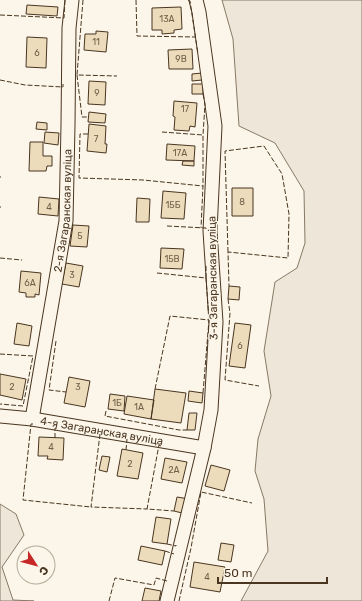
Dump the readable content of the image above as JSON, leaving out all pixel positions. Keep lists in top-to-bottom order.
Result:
{
  "streets": {
    "street": ["2-я Загаранская вуліца", "3-я Загаранская вуліца", "4-я Загаранская вуліца"]
  },
  "crossings": [
    ["2-я Загаранская вуліца", "4-я Загаранская вуліца"],
    ["3-я Загаранская вуліца", "4-я Загаранская вуліца"]
  ],
  "house_numbers": [
    "13А",
    "11",
    "6",
    "9В",
    "9",
    "17",
    "7",
    "17А",
    "8",
    "15Б",
    "4",
    "5",
    "15В",
    "3",
    "6А",
    "6",
    "2",
    "3",
    "1Б",
    "1А",
    "4",
    "2",
    "2А",
    "4"
  ],
  "scale_bar": "50 m",
  "north": "bottom right"
}
